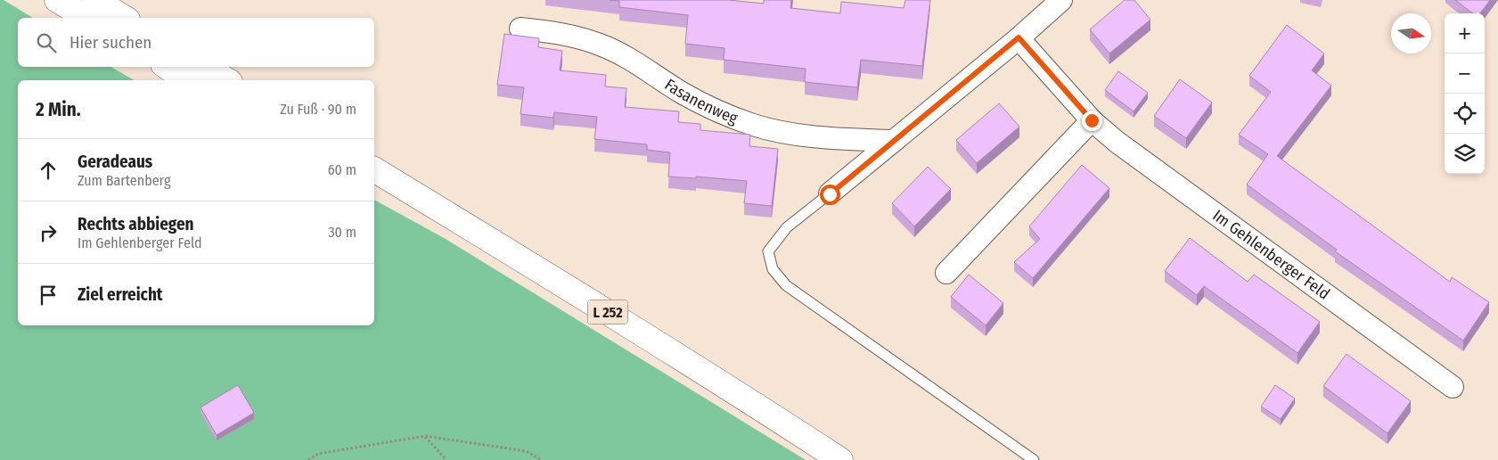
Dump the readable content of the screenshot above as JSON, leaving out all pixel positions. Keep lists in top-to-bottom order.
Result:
{
  "streets": {
    "highway": ["L 252"],
    "street": ["Fasanenweg", "Im Gehlenberger Feld"]
  },
  "north": "right",
  "page": {
    "map_buttons": ["+", "−"],
    "search": "Hier suchen",
    "heading": ["2 Min.", "Zu Fuß · 90 m"],
    "list": [
      ["Geradeaus", "Zum Bartenberg", "60 m"],
      ["Rechts abbiegen", "Im Gehlenberger Feld", "30 m"],
      "Ziel erreicht"
    ]
  }
}
